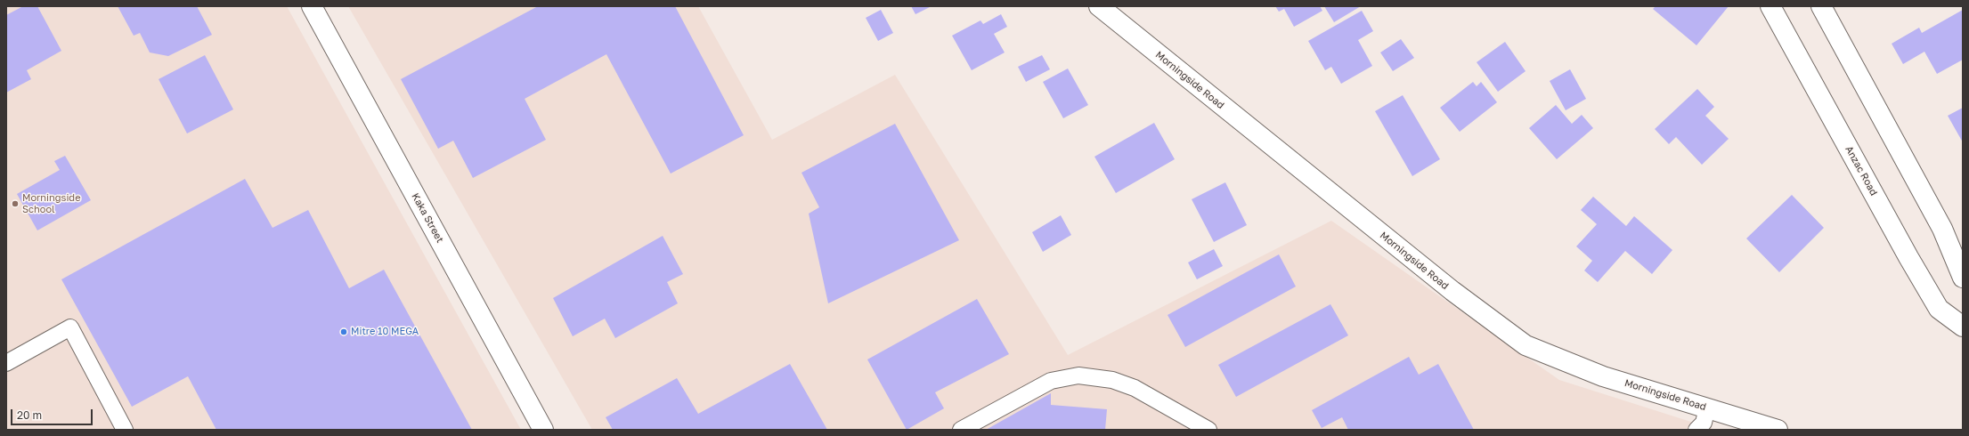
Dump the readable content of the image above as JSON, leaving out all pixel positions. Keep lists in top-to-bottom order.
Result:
{
  "streets": {
    "street": ["Morningside Road", "Anzac Road", "Kaka Street"]
  },
  "places": ["Morningside School", "Mitre 10 MEGA"],
  "scale_bar": "20 m"
}
